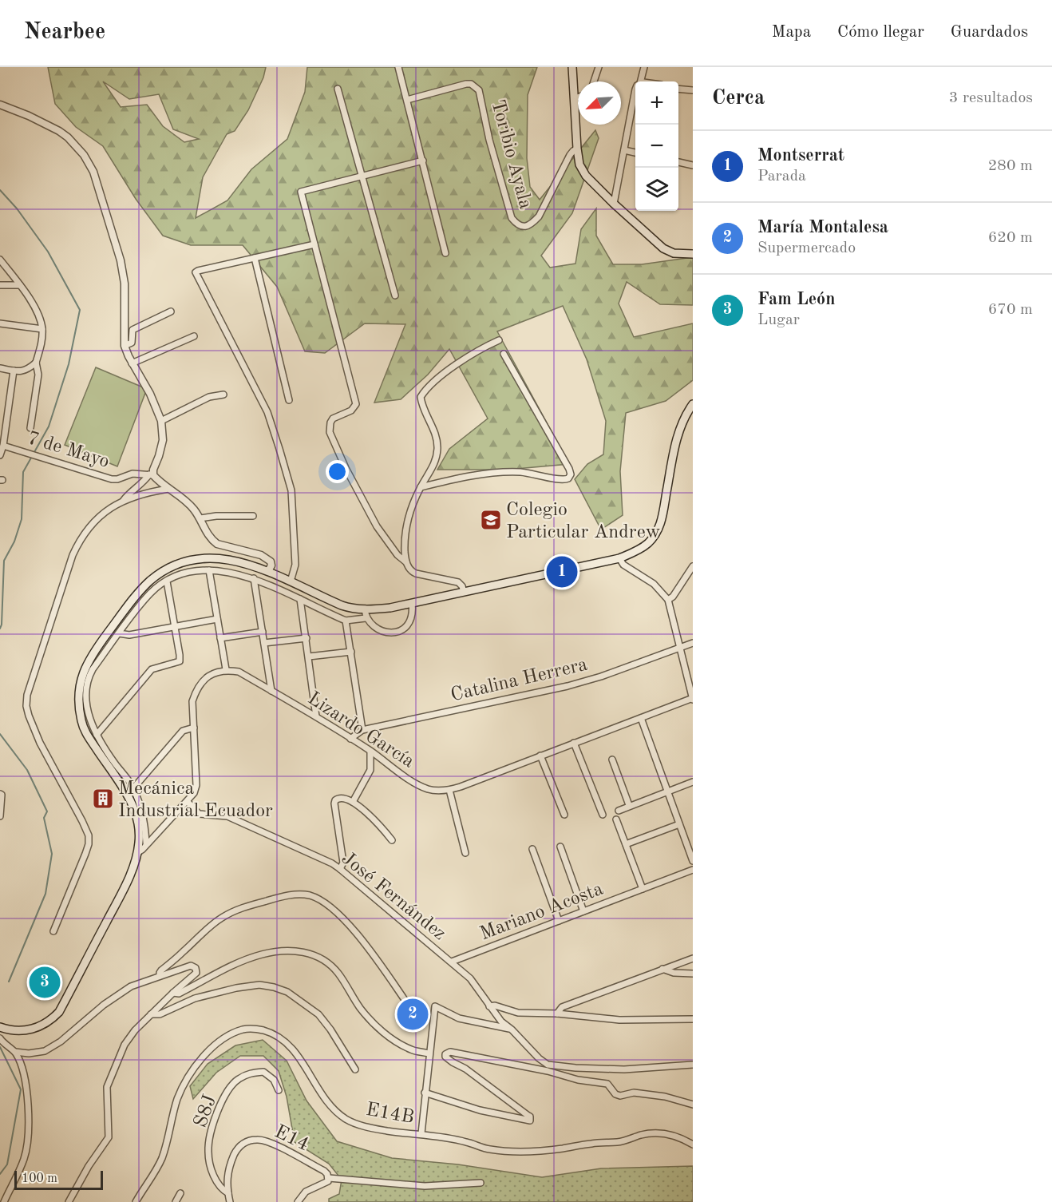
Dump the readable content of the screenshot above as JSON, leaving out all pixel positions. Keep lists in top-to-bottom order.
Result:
{
  "streets": {
    "street": [
      "Toribio Ayala",
      "7 de Mayo",
      "Catalina Herrera",
      "Lizardo García",
      "José Fernández",
      "Mariano Acosta",
      "S8J",
      "E14B",
      "E14"
    ]
  },
  "crossings": [
    ["Catalina Herrera", "Lizardo García"],
    ["José Fernández", "Mariano Acosta"],
    ["S8J", "E14"]
  ],
  "places": {
    "school or university": ["Colegio Particular Andrew"],
    "building": ["Mecánica Industrial Ecuador"]
  },
  "scale_bar": "100 m",
  "north": "bottom left",
  "page": {
    "header": "Nearbee",
    "nav": ["Mapa", "Cómo llegar", "Guardados"],
    "heading": ["Cerca", "3 resultados"],
    "map_buttons": ["+", "−"],
    "list": [
      {
        "mark": "1",
        "name": "Montserrat",
        "note": "Parada",
        "value": "280 m"
      },
      {
        "mark": "2",
        "name": "María Montalesa",
        "note": "Supermercado",
        "value": "620 m"
      },
      {
        "mark": "3",
        "name": "Fam León",
        "note": "Lugar",
        "value": "670 m"
      }
    ],
    "pins": ["1", "3", "2"],
    "scale": "100 m"
  }
}
